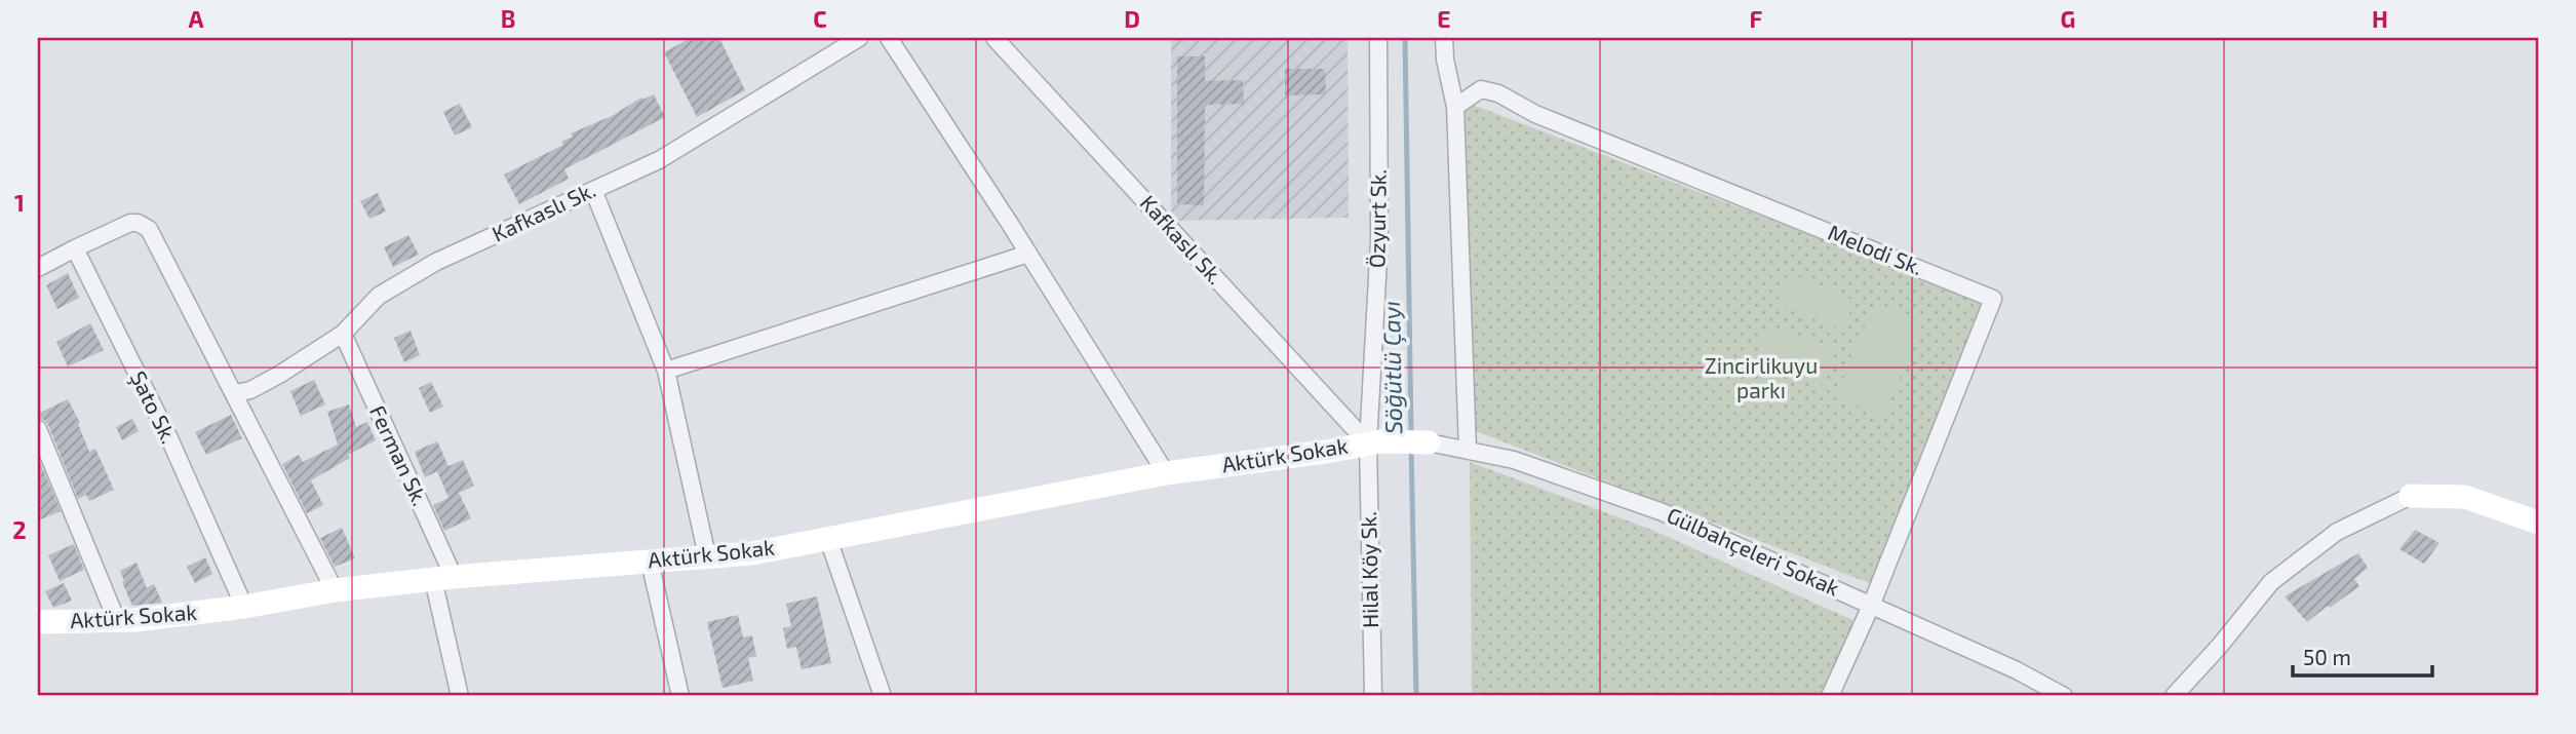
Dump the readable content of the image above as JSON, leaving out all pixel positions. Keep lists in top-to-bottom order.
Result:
{
  "streets": {
    "street": [
      "Kafkaslı Sk.",
      "Özyurt Sk.",
      "Melodi Sk.",
      "Şato Sk.",
      "Ferman Sk.",
      "Aktürk Sokak",
      "Gülbahçeleri Sokak",
      "Hilal Köy Sk."
    ]
  },
  "crossings": [
    ["Kafkaslı Sk.", "Özyurt Sk."],
    ["Kafkaslı Sk.", "Ferman Sk."],
    ["Kafkaslı Sk.", "Aktürk Sokak"],
    ["Kafkaslı Sk.", "Hilal Köy Sk."],
    ["Özyurt Sk.", "Aktürk Sokak"],
    ["Özyurt Sk.", "Hilal Köy Sk."],
    ["Melodi Sk.", "Gülbahçeleri Sokak"],
    ["Şato Sk.", "Aktürk Sokak"],
    ["Ferman Sk.", "Aktürk Sokak"],
    ["Aktürk Sokak", "Gülbahçeleri Sokak"],
    ["Aktürk Sokak", "Hilal Köy Sk."]
  ],
  "water": ["Söğütlü Çayı"],
  "parks": ["Zincirlikuyu parkı"],
  "scale_bar": "50 m",
  "grid": {
    "columns": [
      "A",
      "B",
      "C",
      "D",
      "E",
      "F",
      "G",
      "H"
    ],
    "rows": ["1", "2"]
  }
}
